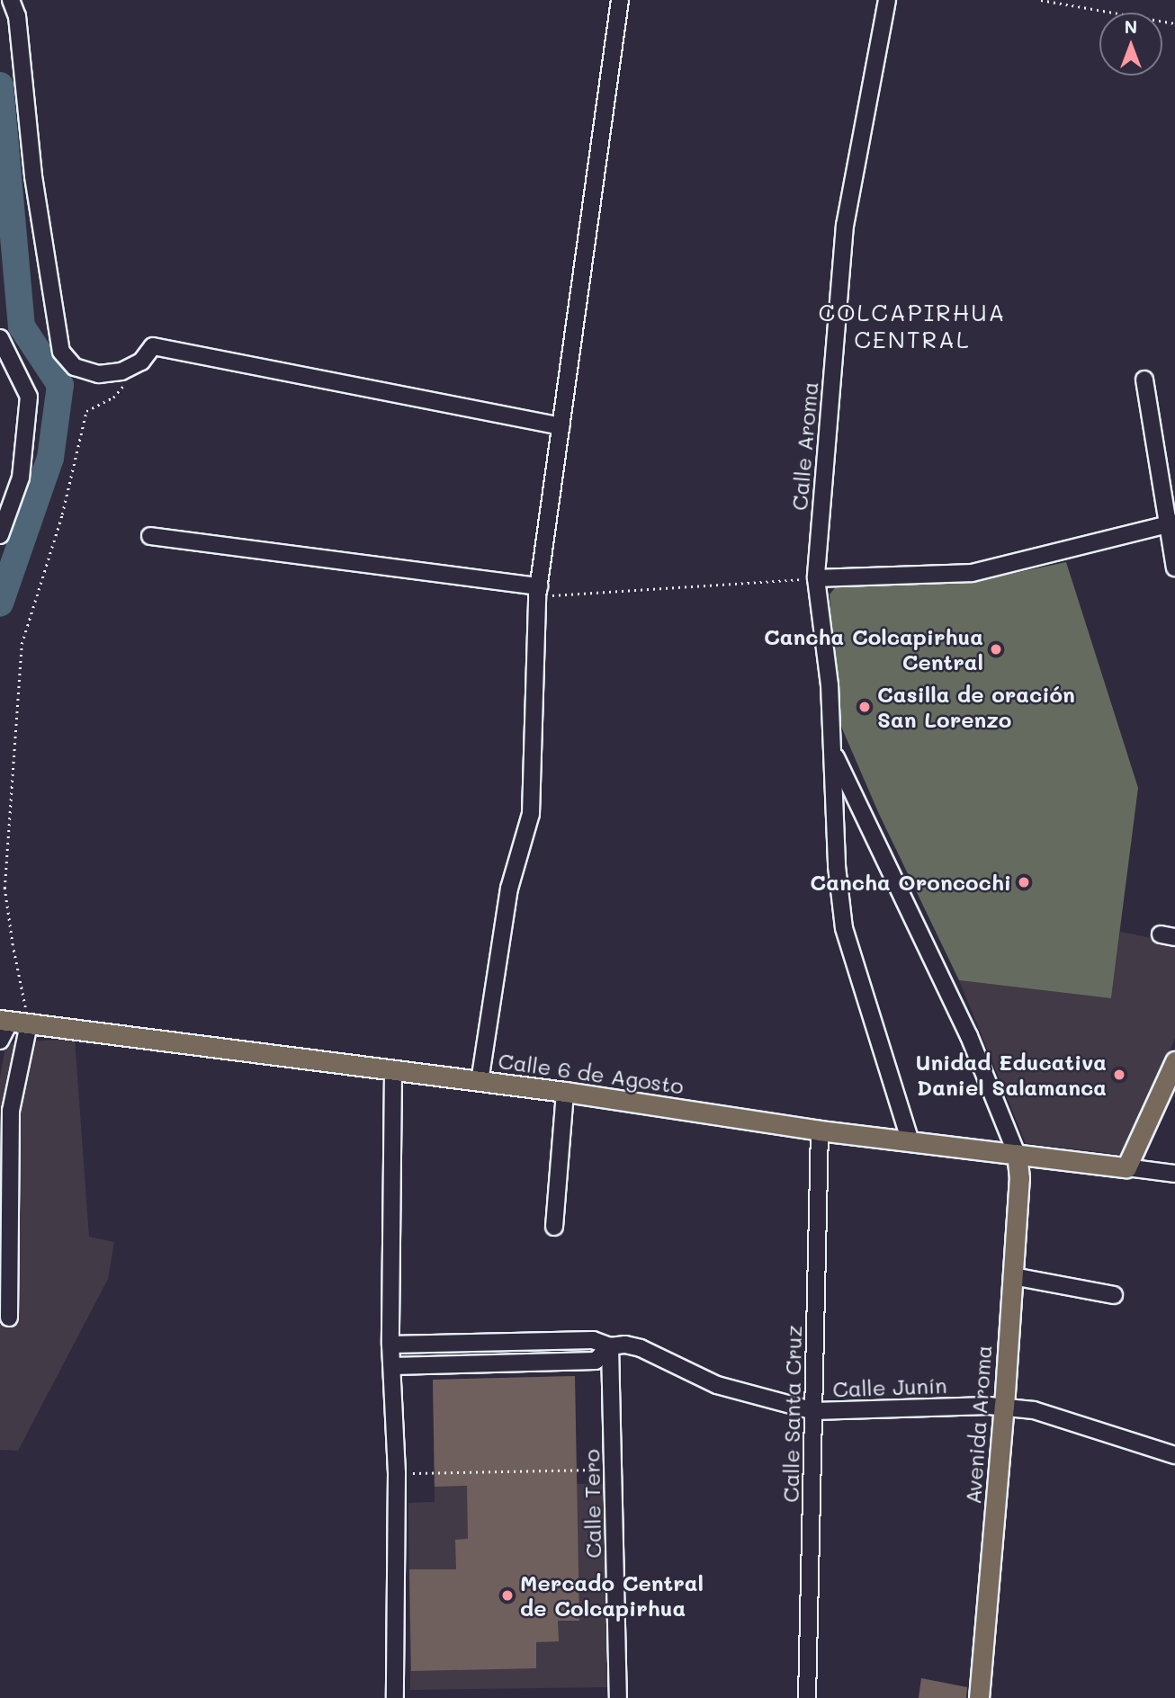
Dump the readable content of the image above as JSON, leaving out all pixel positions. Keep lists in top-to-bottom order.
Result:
{
  "streets": {
    "main road": ["Calle 6 de Agosto", "Avenida Aroma"],
    "street": [
      "Calle Aroma",
      "Calle Junín",
      "Calle Santa Cruz",
      "Calle Tero"
    ]
  },
  "crossings": [
    ["Calle Aroma", "Calle 6 de Agosto"],
    ["Calle 6 de Agosto", "Calle Santa Cruz"],
    ["Calle 6 de Agosto", "Avenida Aroma"],
    ["Calle Junín", "Calle Santa Cruz"],
    ["Calle Junín", "Avenida Aroma"],
    ["Calle Junín", "Calle Tero"]
  ],
  "districts": ["COLCAPIRHUA CENTRAL"],
  "places": [
    "Cancha Colcapirhua Central",
    "Casilla de oración San Lorenzo",
    "Cancha Oroncochi",
    "Unidad Educativa Daniel Salamanca",
    "Mercado Central de Colcapirhua"
  ],
  "north": "top"
}
